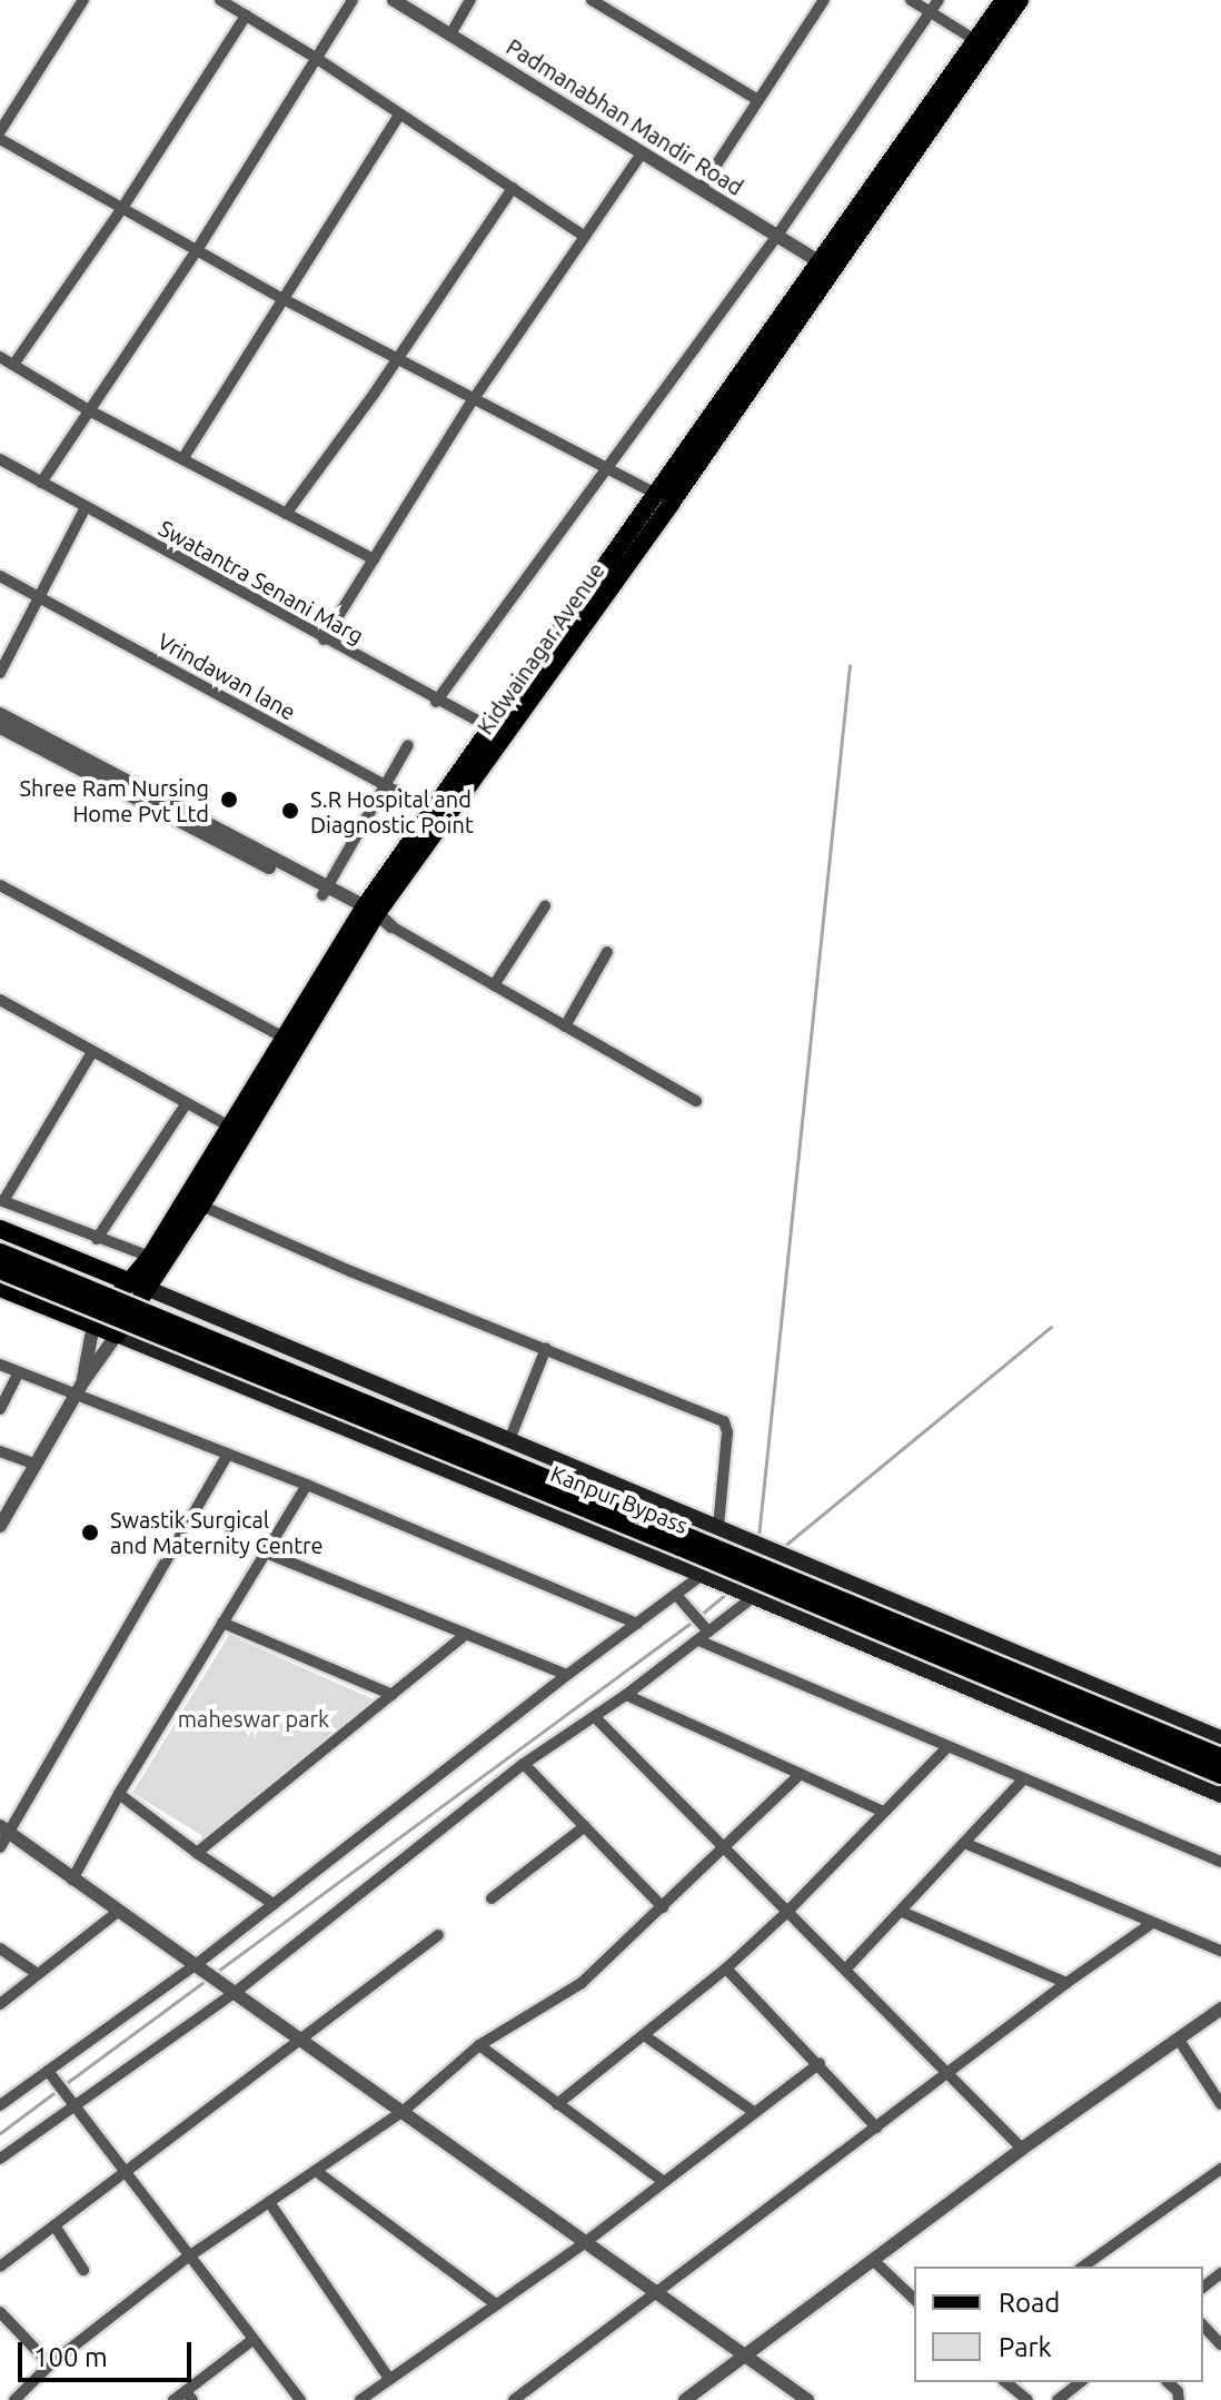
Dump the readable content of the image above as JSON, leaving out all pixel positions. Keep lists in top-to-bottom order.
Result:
{
  "streets": {
    "main road": ["Kidwainagar Avenue", "Kanpur Bypass"],
    "street": ["Padmanabhan Mandir Road", "Swatantra Senani Marg", "Vrindawan lane"]
  },
  "crossings": [
    ["Padmanabhan Mandir Road", "Kidwainagar Avenue"],
    ["Swatantra Senani Marg", "Kidwainagar Avenue"],
    ["Kidwainagar Avenue", "Vrindawan lane"]
  ],
  "parks": ["maheswar park"],
  "places": ["Shree Ram Nursing Home Pvt Ltd", "S.R Hospital and Diagnostic Point", "Swastik Surgical and Maternity Centre"],
  "legend": ["Road", "Park"],
  "scale_bar": "100 m"
}
